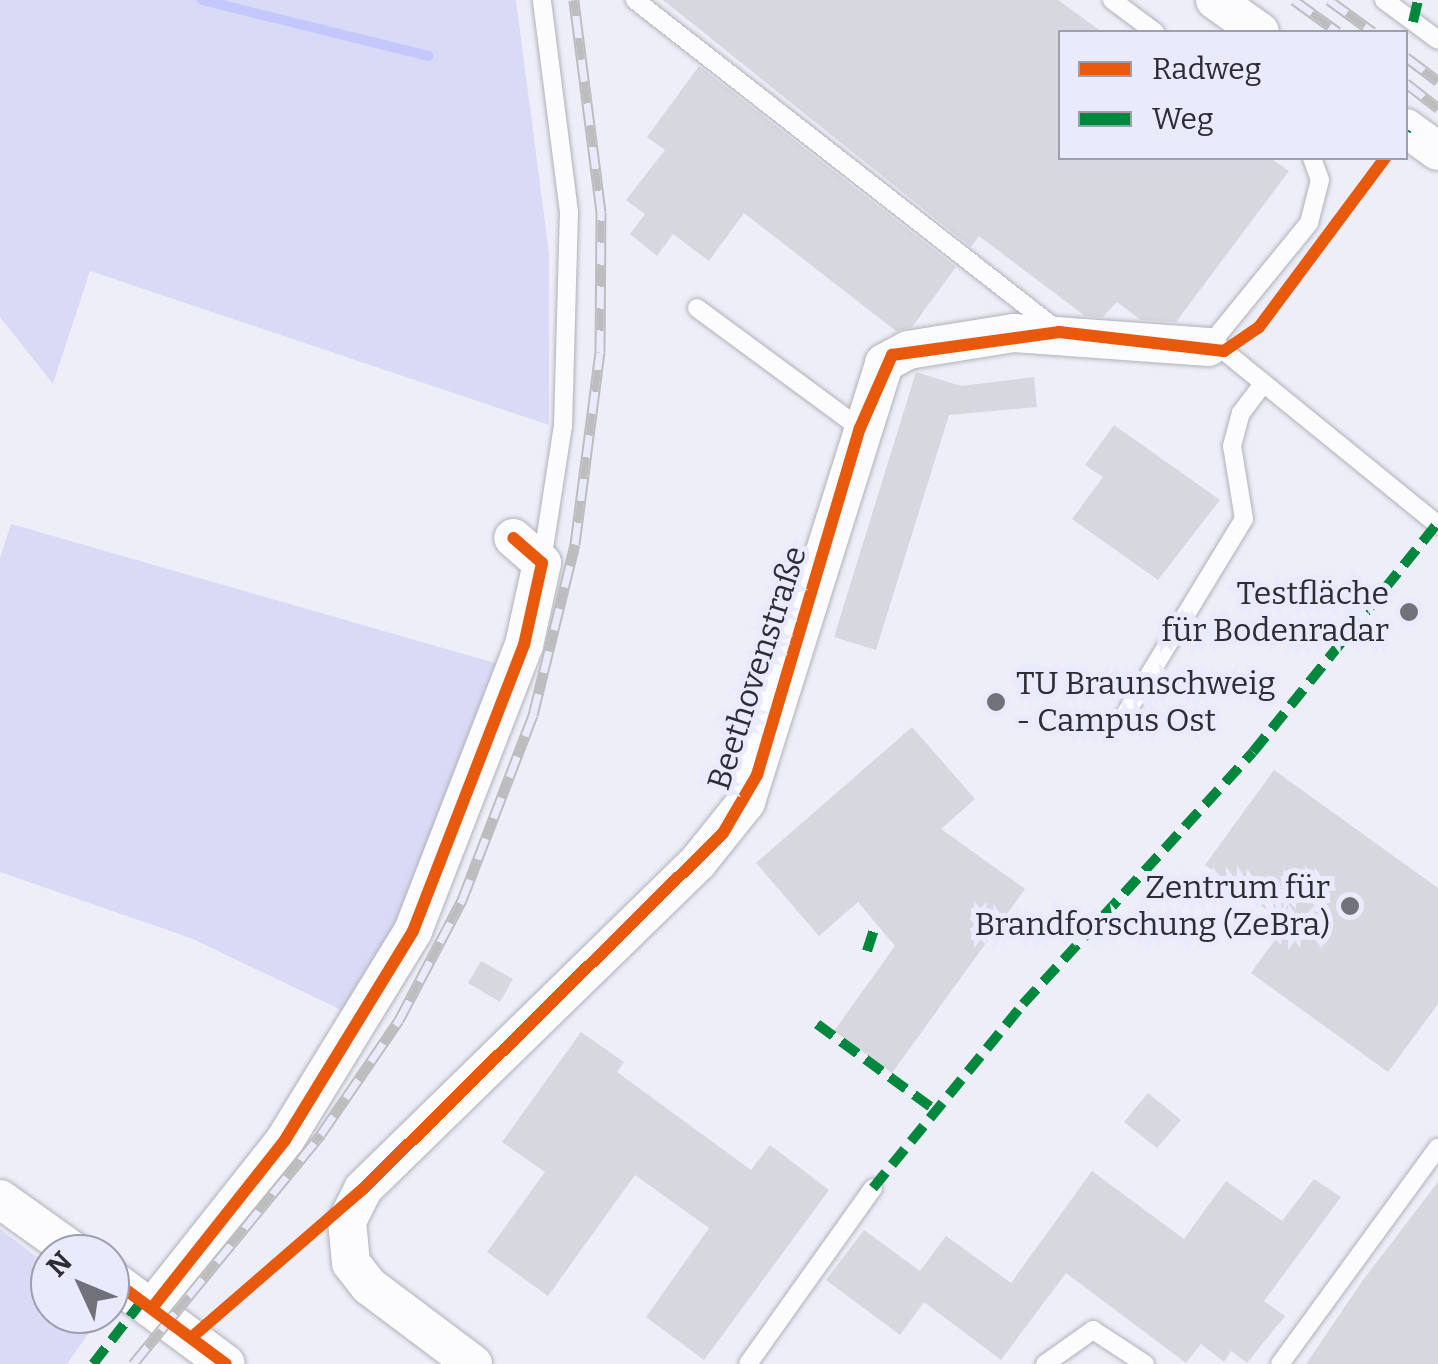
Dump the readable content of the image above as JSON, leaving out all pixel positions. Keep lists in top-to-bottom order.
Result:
{
  "streets": {
    "street": ["Beethovenstraße"]
  },
  "places": ["Testfläche für Bodenradar", "TU Braunschweig - Campus Ost", "Zentrum für Brandforschung (ZeBra)"],
  "legend": ["Radweg", "Weg"],
  "north": "top left"
}
